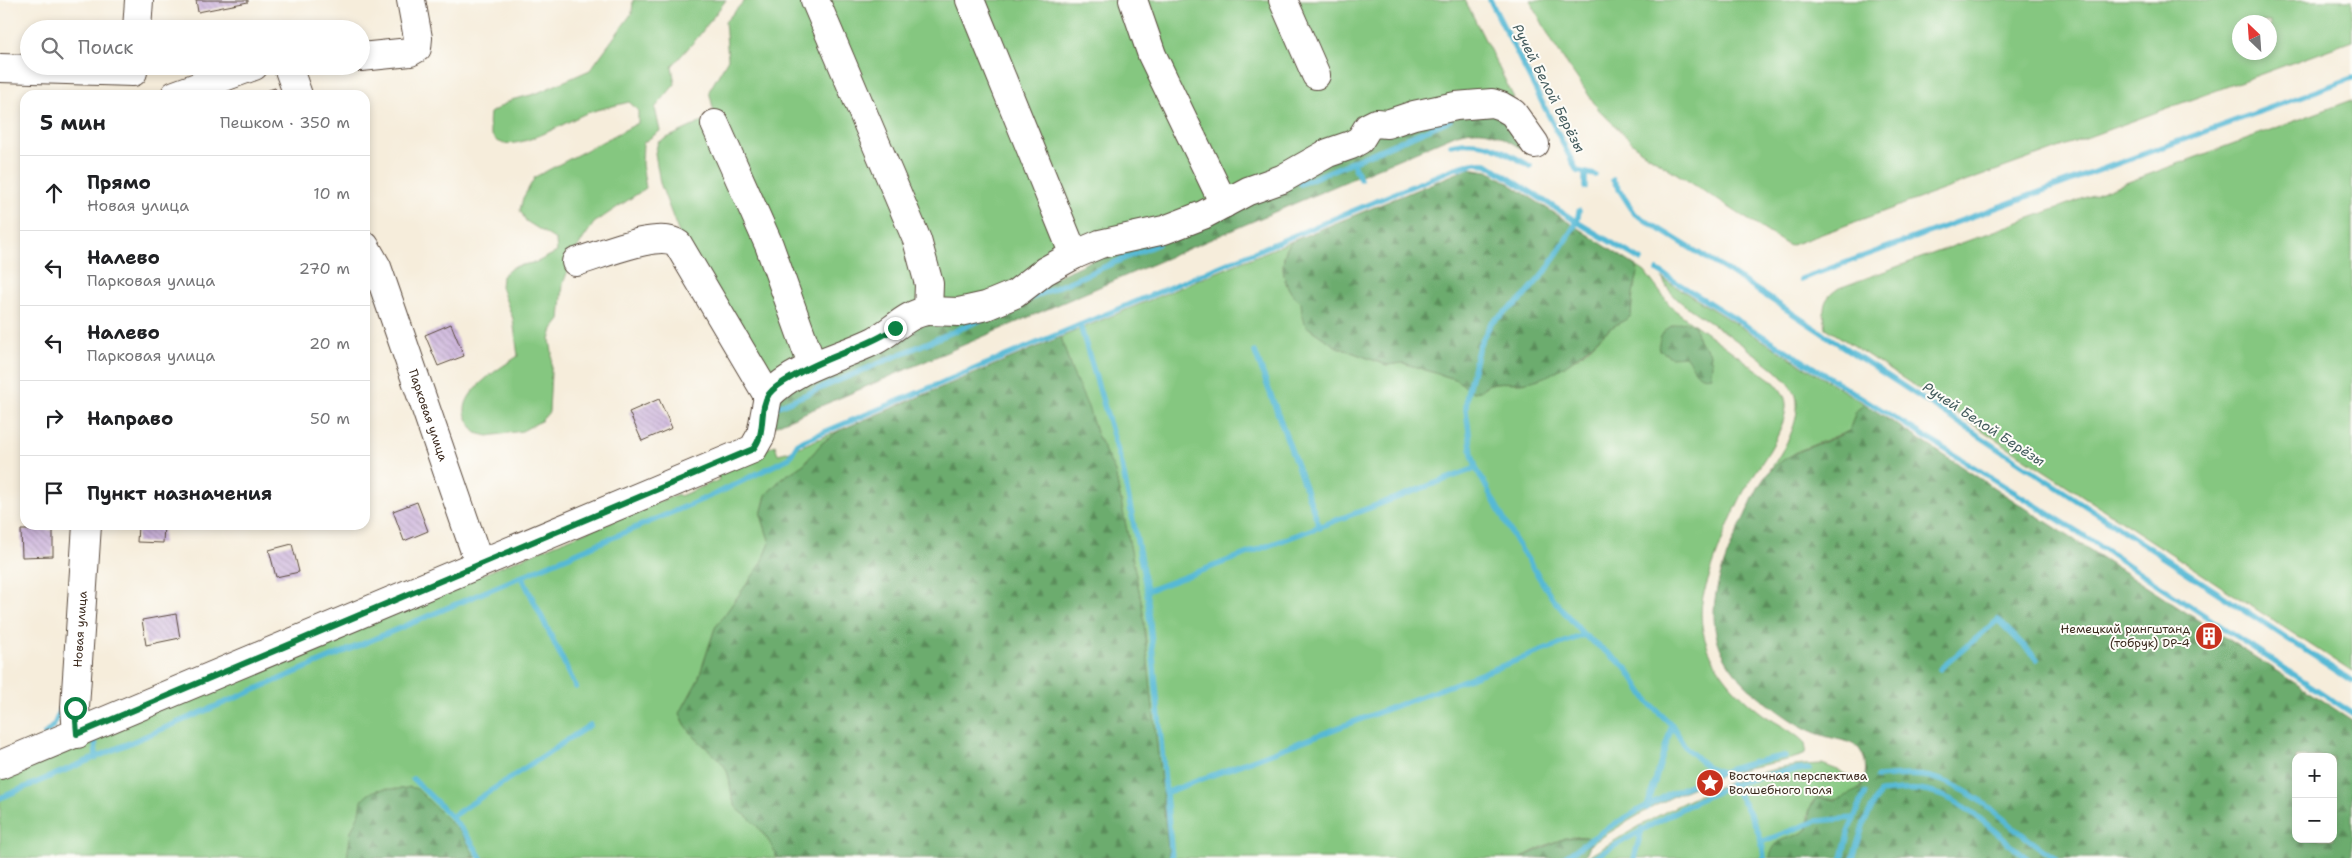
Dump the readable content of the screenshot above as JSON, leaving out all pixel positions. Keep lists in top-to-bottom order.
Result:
{
  "streets": {
    "street": ["Парковая улица", "Новая улица"]
  },
  "water": ["Ручей Белой Берёзы"],
  "places": {
    "building": ["Немецкий рингштанд (тобрук) DP-4"],
    "place": ["Восточная перспектива Волшебного поля"]
  },
  "north": "top left",
  "page": {
    "search": "Поиск",
    "heading": ["5 мин", "Пешком · 350 m"],
    "list": [
      ["Прямо", "Новая улица", "10 m"],
      ["Налево", "Парковая улица", "270 m"],
      ["Налево", "Парковая улица", "20 m"],
      ["Направо", "50 m"],
      "Пункт назначения"
    ],
    "map_buttons": ["+", "−"]
  }
}
